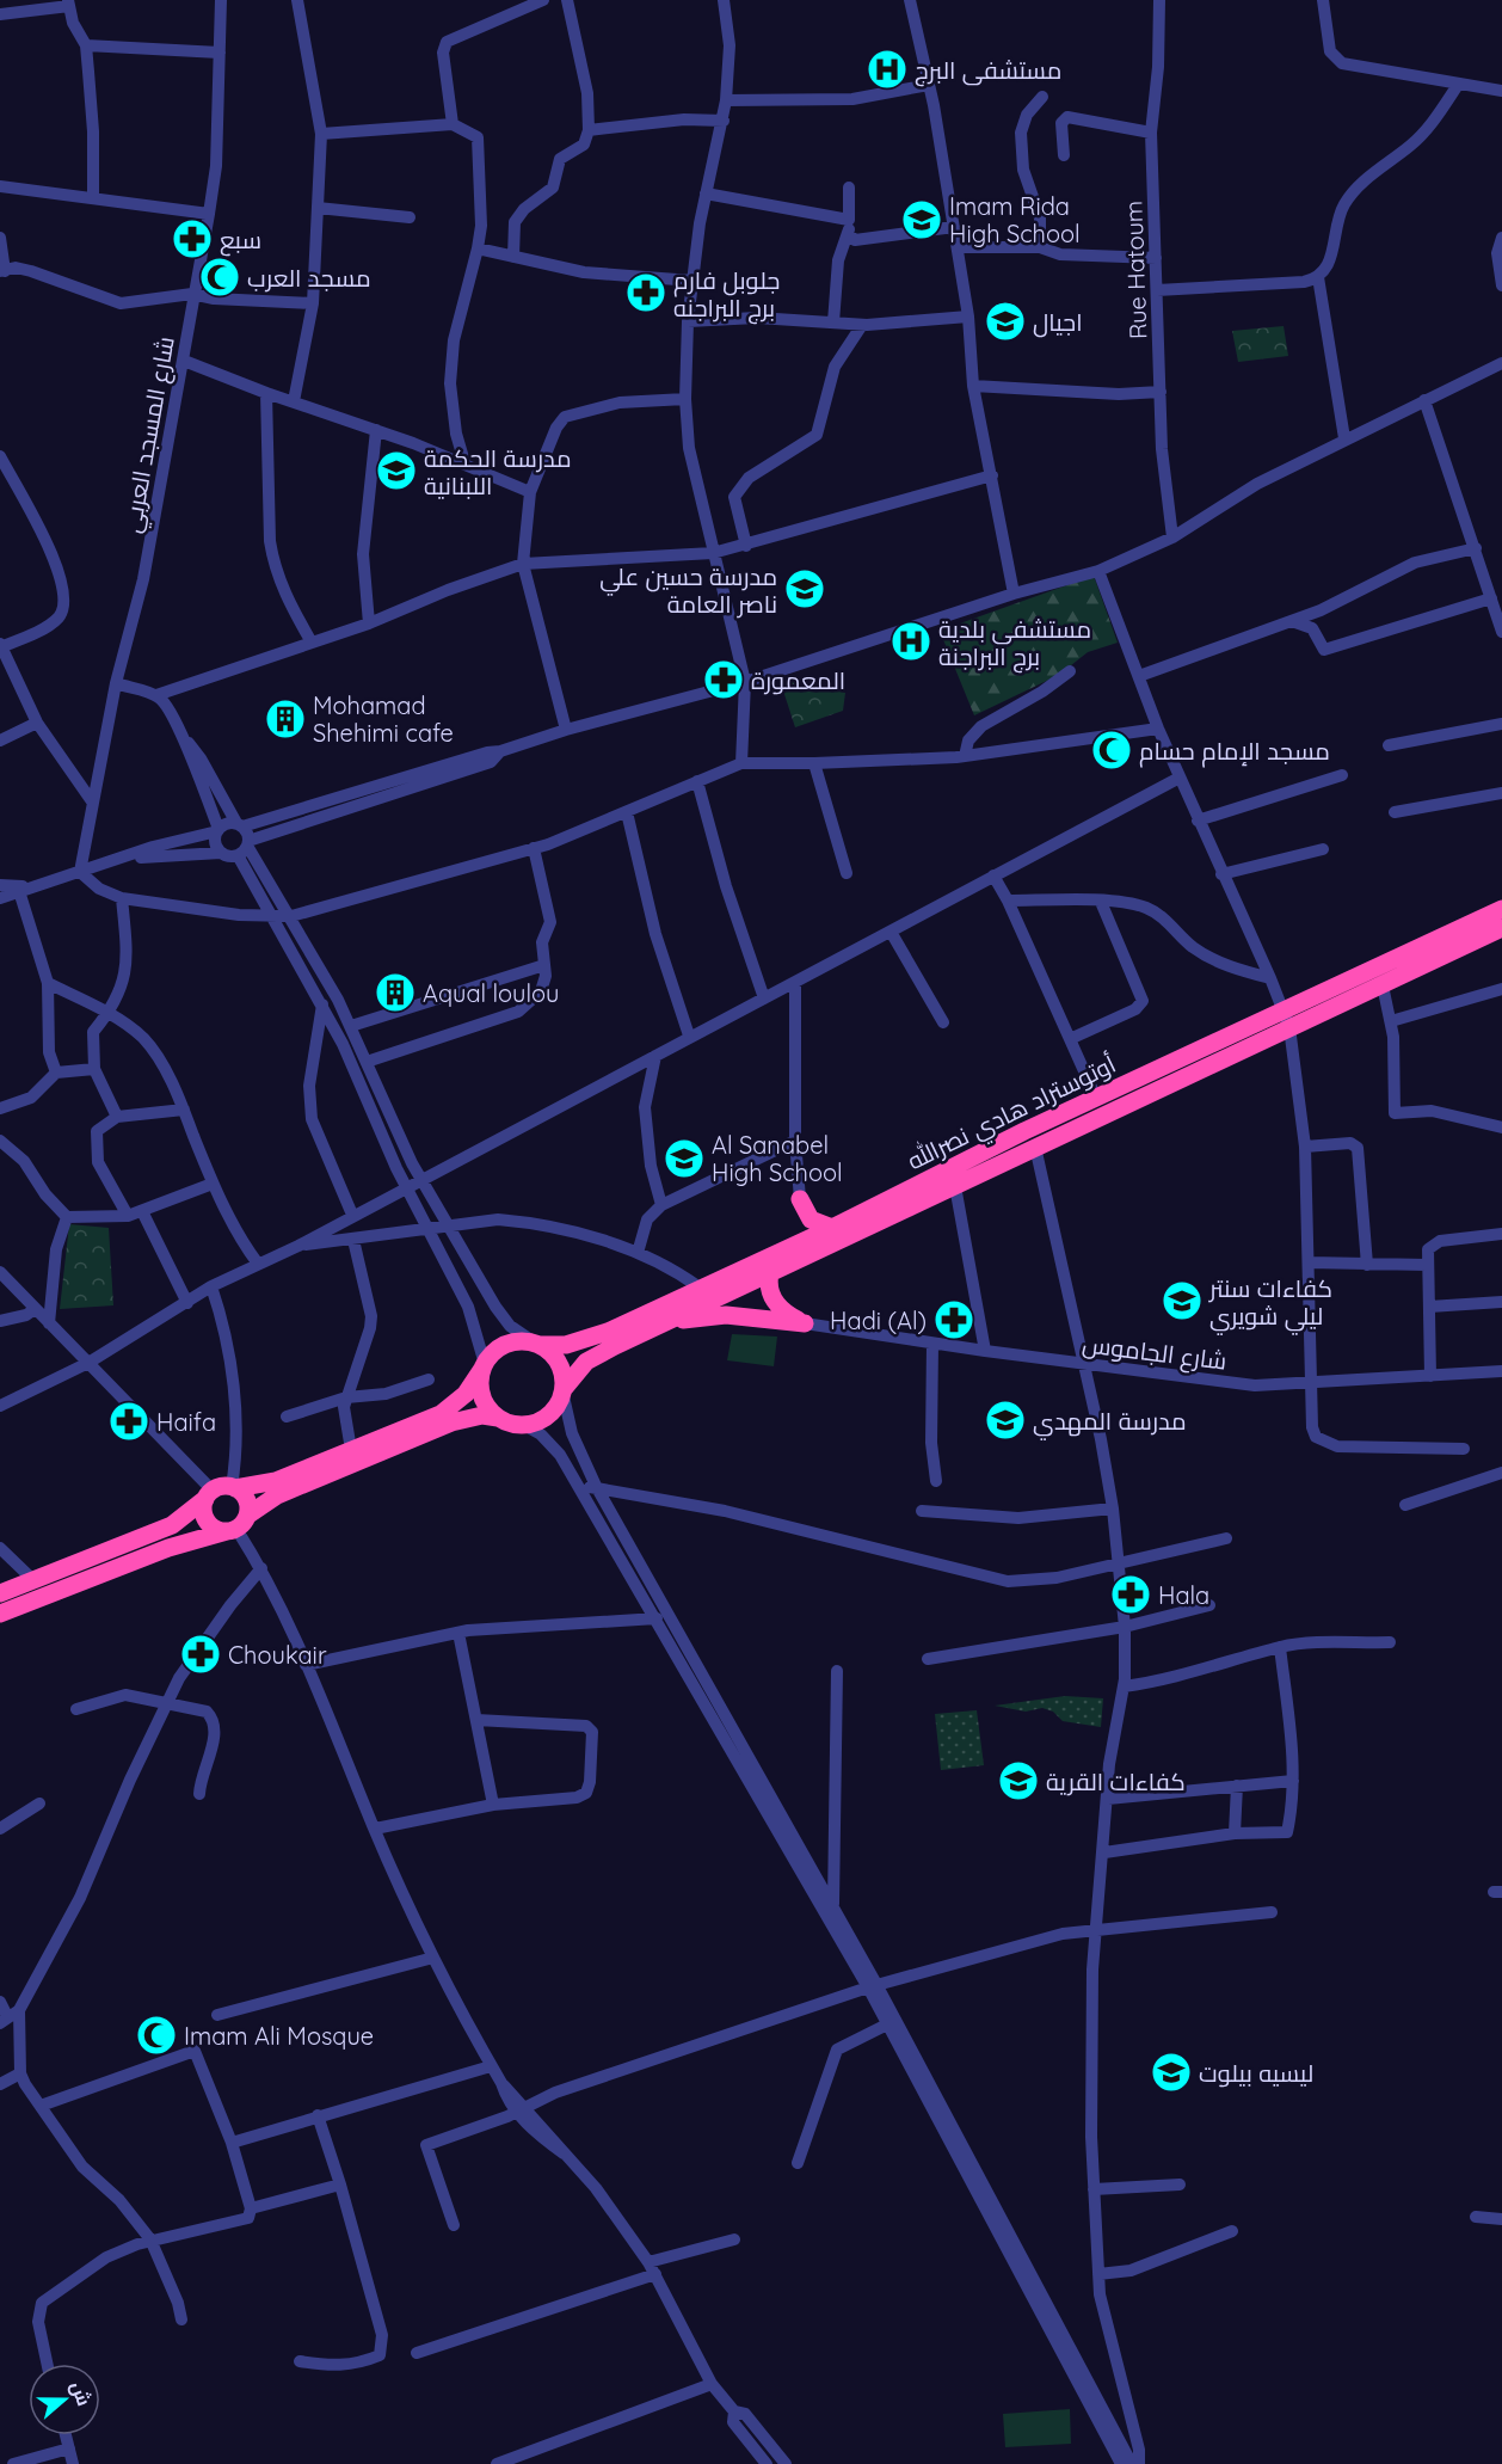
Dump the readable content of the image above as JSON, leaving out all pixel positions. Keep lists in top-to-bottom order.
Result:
{
  "streets": {
    "highway": ["أوتوستراد هادي نصرالله"],
    "street": ["Rue Hatoum", "شارع المسجد العربي", "شارع الجاموس"]
  },
  "places": {
    "hospital": ["مستشفى البرج", "مستشفی بلدیة برج البراجنة"],
    "school or university": [
      "Imam Rida High School",
      "اجيال",
      "مدرسة الحكمة اللبنانية",
      "مدرسة حسين علي ناصر العامة",
      "Al Sanabel High School",
      "كفاءات سنتر ليلي شويري",
      "مدرسة المهدي",
      "كفاءات القرية",
      "ليسيه بيلوت"
    ],
    "pharmacy": [
      "سبع",
      "جلوبل فارم برج البراجنه",
      "المعمورة",
      "Hadi (Al)",
      "Haifa",
      "Hala",
      "Choukair"
    ],
    "mosque": ["مسجد العرب", "مسجد الإمام حسام", "Imam Ali Mosque"],
    "building": ["Mohamad Shehimi cafe", "Aqual loulou"]
  },
  "north": "right"
}
